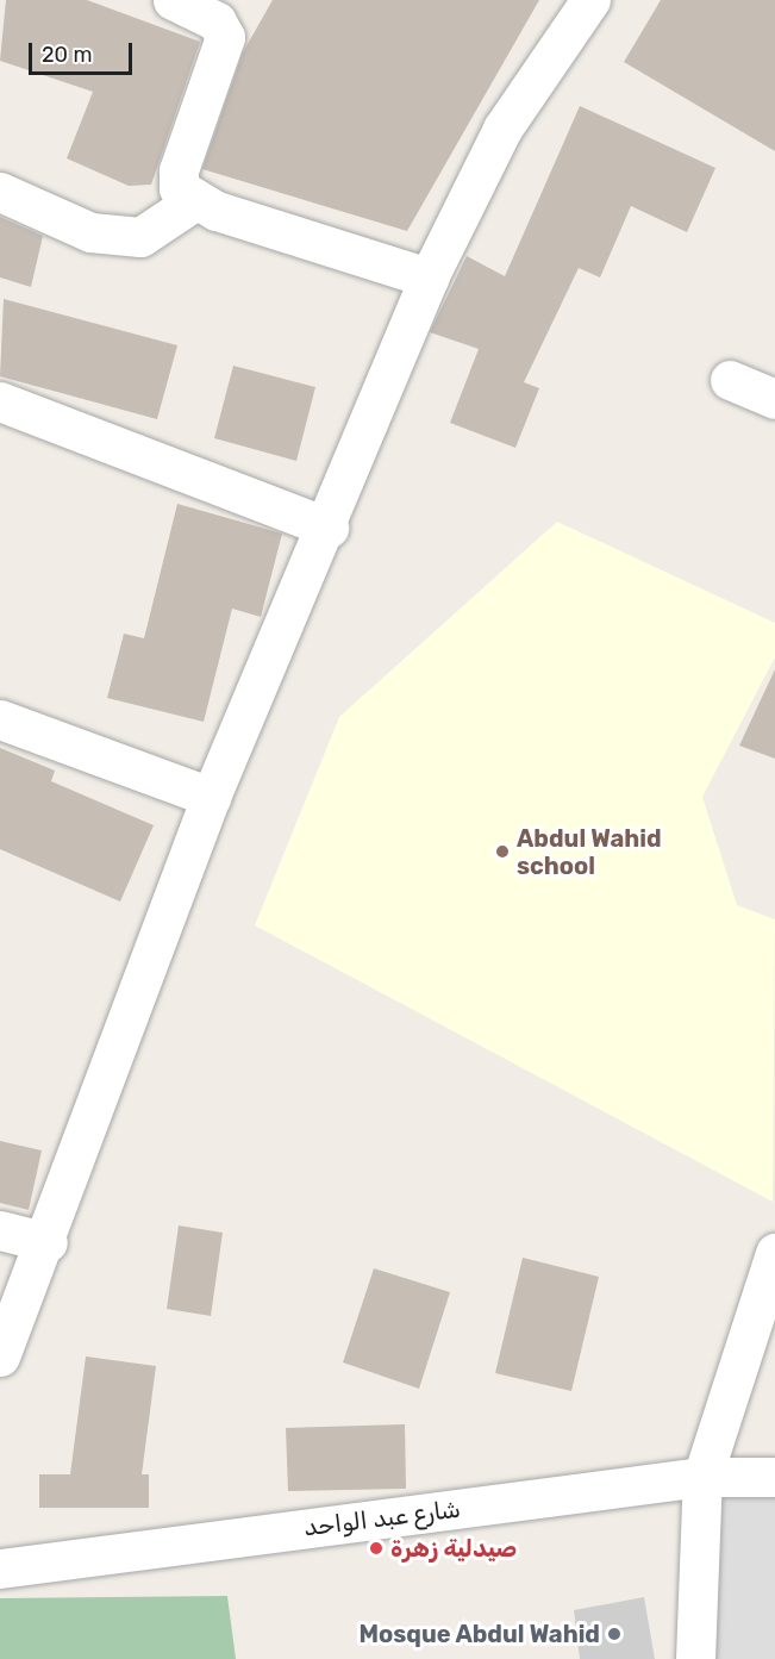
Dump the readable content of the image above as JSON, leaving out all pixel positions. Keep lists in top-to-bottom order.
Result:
{
  "streets": {
    "street": ["شارع عبد الواحد"]
  },
  "places": ["Abdul Wahid school", "صيدلية زهرة", "Mosque Abdul Wahid"],
  "scale_bar": "20 m"
}
